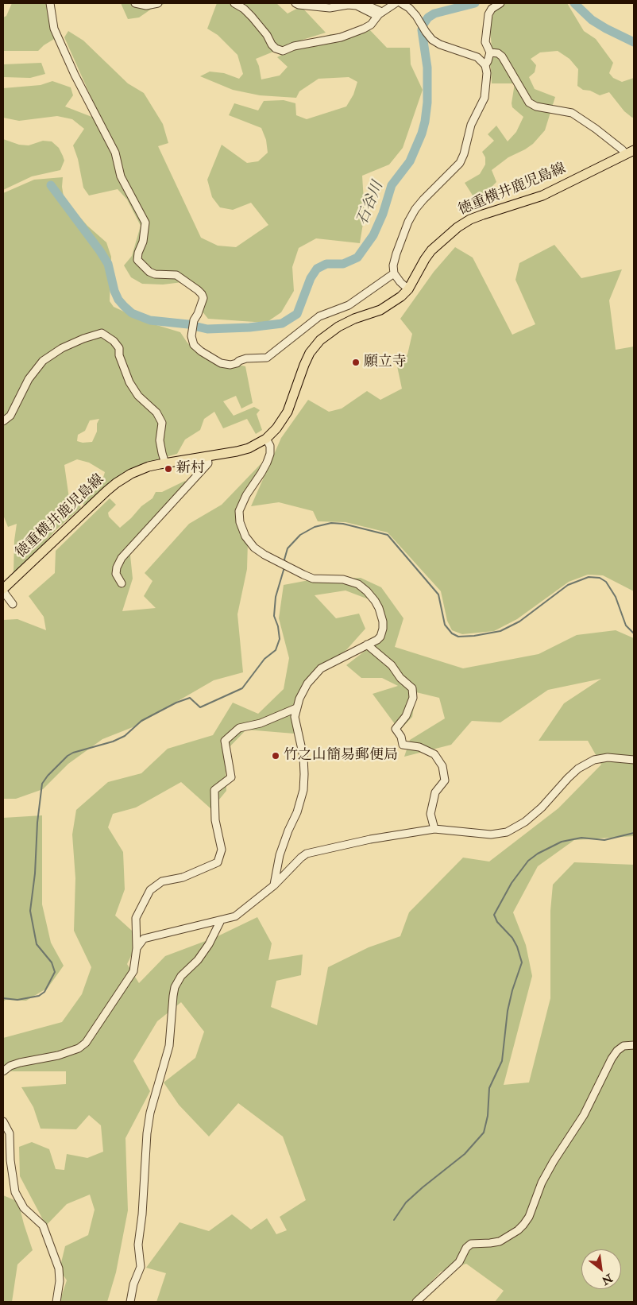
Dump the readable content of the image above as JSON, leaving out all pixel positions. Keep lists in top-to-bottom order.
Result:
{
  "streets": {
    "main road": ["徳重横井鹿児島線"]
  },
  "water": ["石谷川"],
  "places": ["願立寺", "新村", "竹之山簡易郵便局"],
  "north": "bottom right"
}
